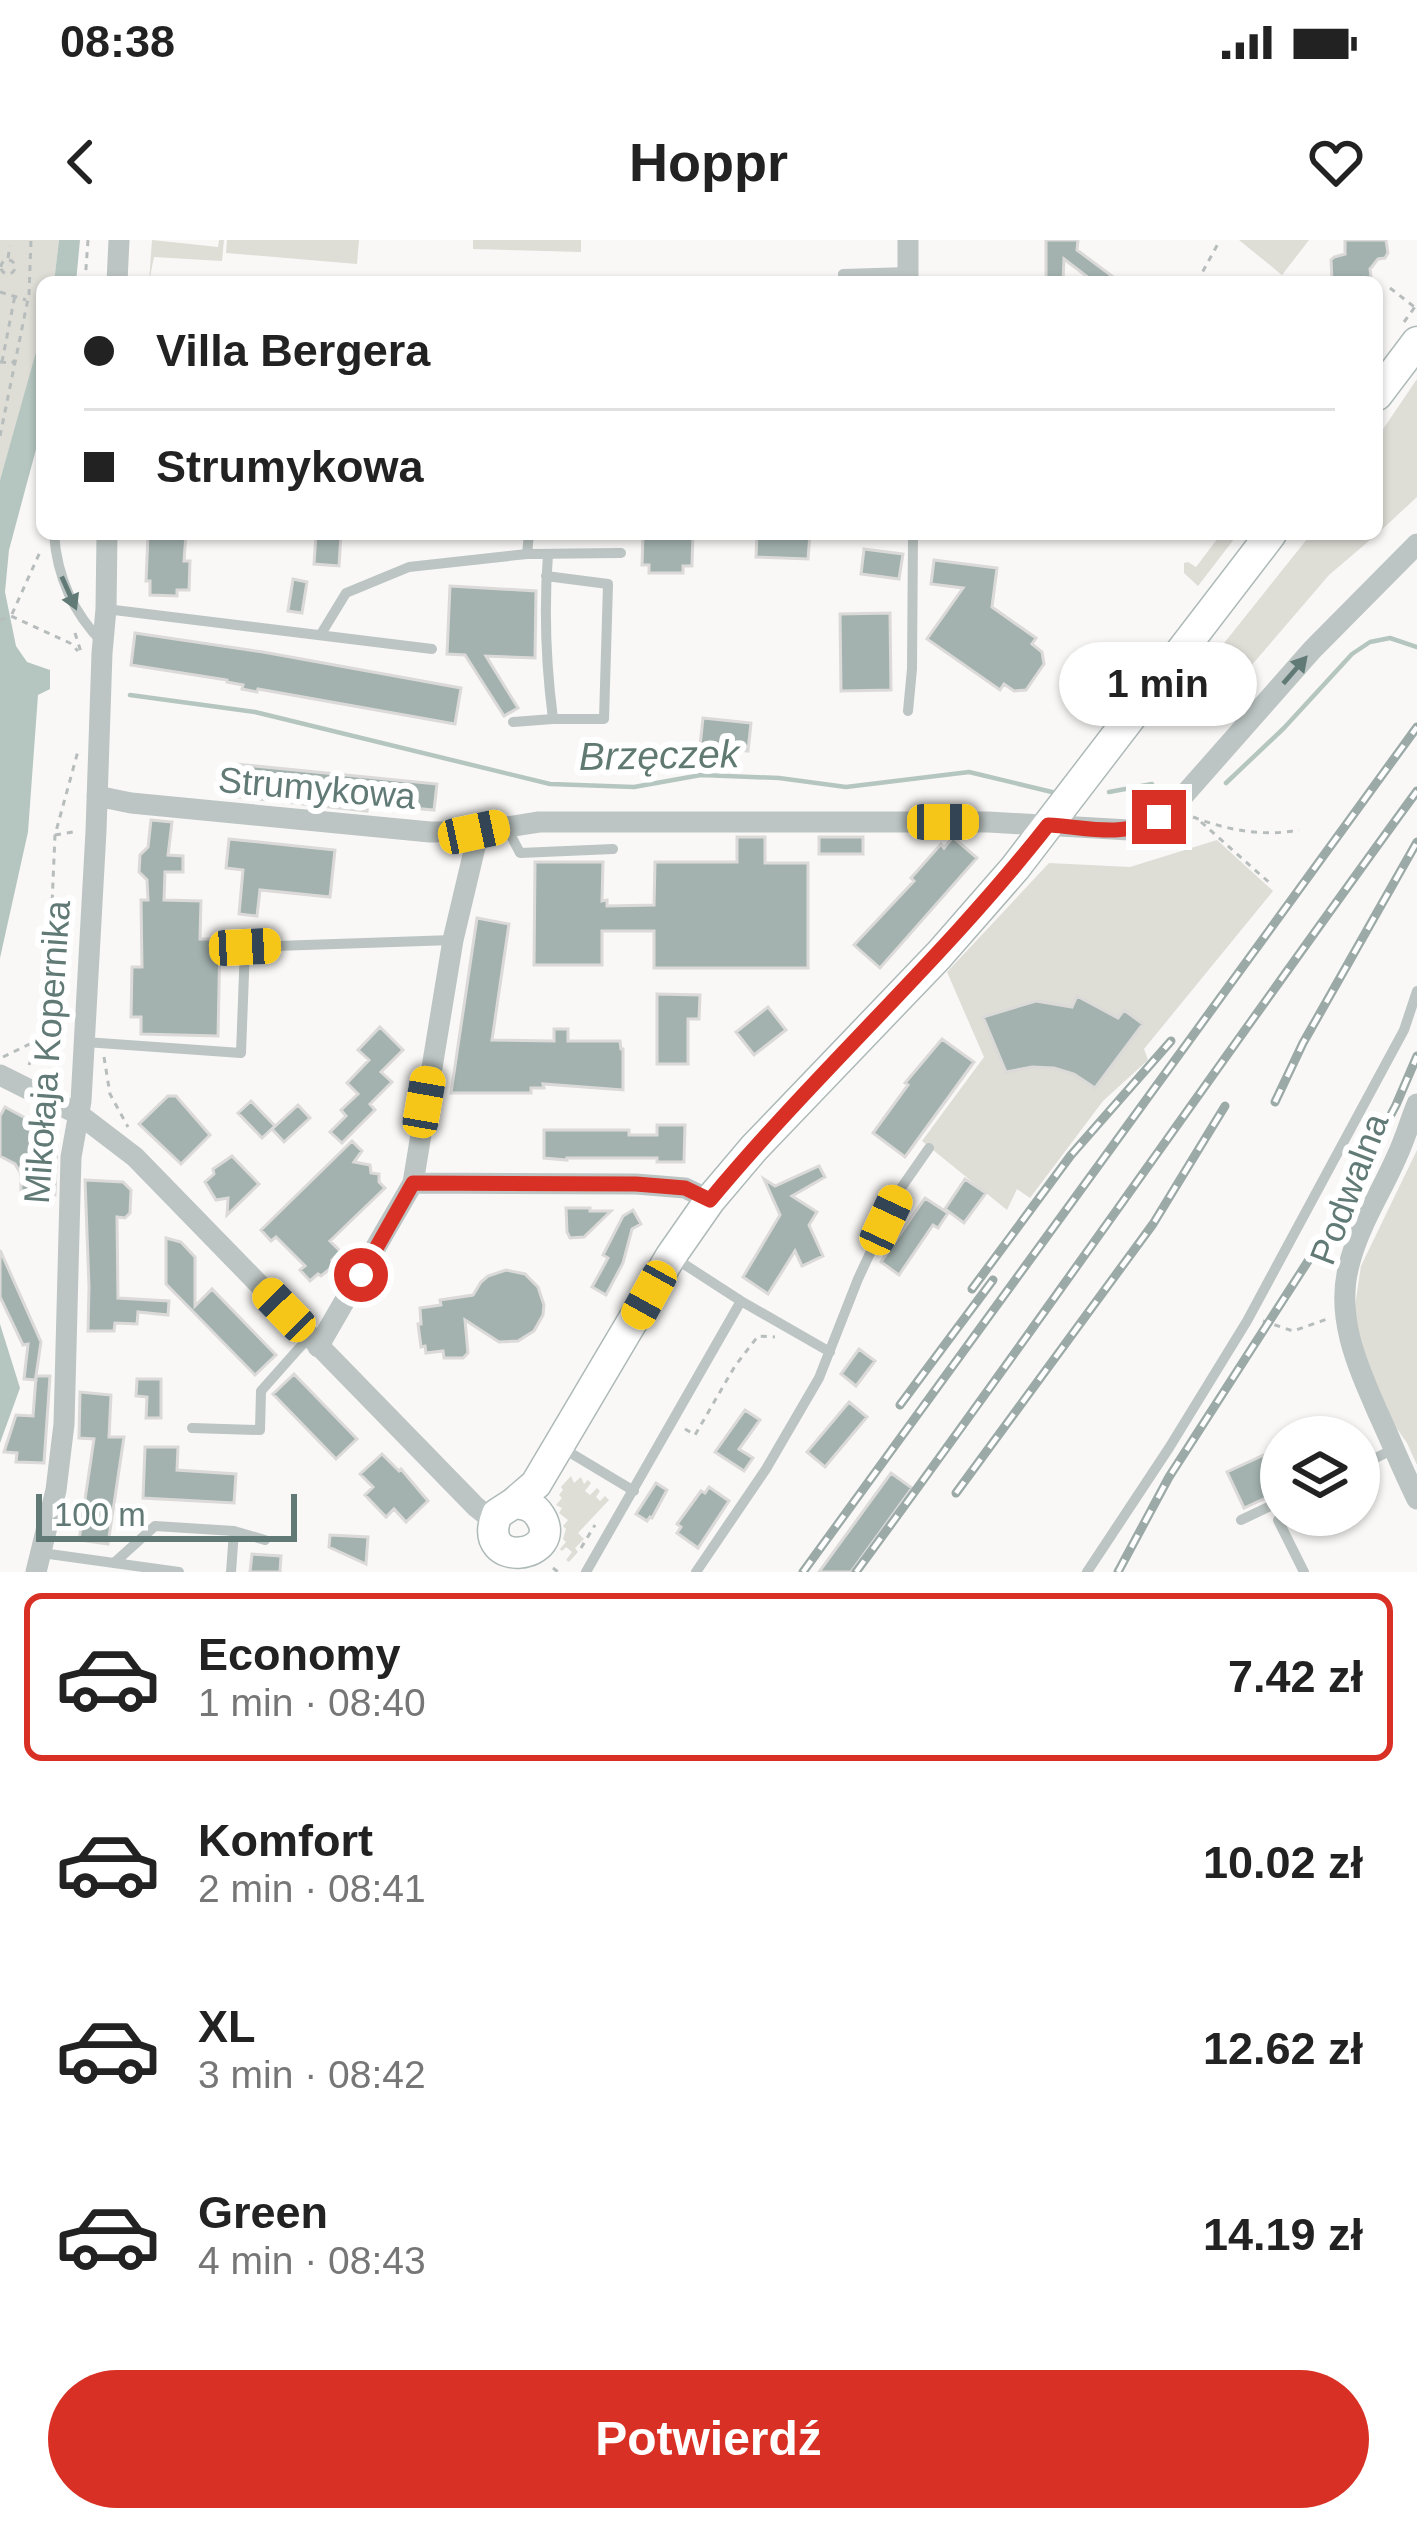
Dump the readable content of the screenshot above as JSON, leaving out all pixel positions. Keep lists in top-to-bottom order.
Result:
{
  "streets": {
    "street": ["Strumykowa", "Mikołaja Kopernika", "Podwalna"]
  },
  "crossings": [
    ["Strumykowa", "Mikołaja Kopernika"]
  ],
  "water": ["Brzęczek"],
  "scale_bar": "100 m",
  "page": {
    "status": "08:38",
    "header": "Hoppr",
    "banner": ["Villa Bergera", "Strumykowa"],
    "bubble": "1 min",
    "scale": "100 m",
    "list": [
      {
        "name": "Economy",
        "note": "1 min · 08:40",
        "value": "7.42 zł"
      },
      {
        "name": "Komfort",
        "note": "2 min · 08:41",
        "value": "10.02 zł"
      },
      {
        "name": "XL",
        "note": "3 min · 08:42",
        "value": "12.62 zł"
      },
      {
        "name": "Green",
        "note": "4 min · 08:43",
        "value": "14.19 zł"
      }
    ],
    "buttons": "Potwierdź"
  }
}
